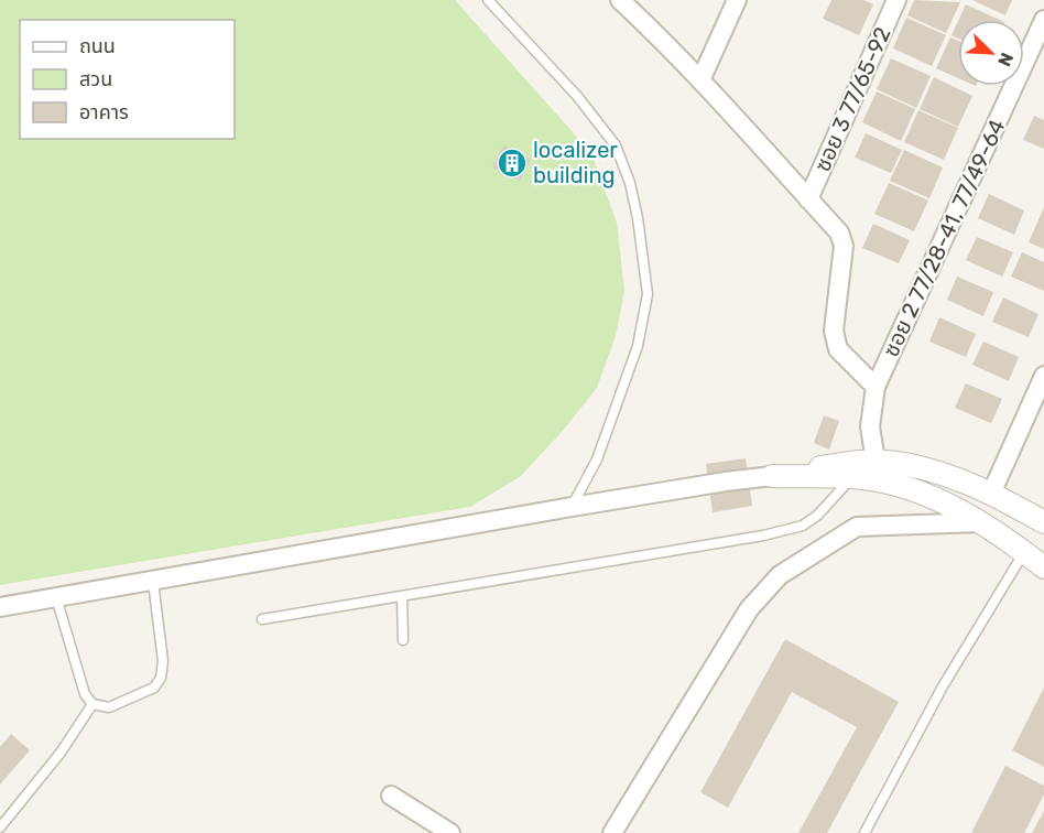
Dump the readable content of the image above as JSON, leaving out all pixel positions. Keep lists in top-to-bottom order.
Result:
{
  "streets": {
    "street": ["ซอย 3 77/65-92", "ซอย 2 77/28-41, 77/49-64"]
  },
  "places": {
    "building": ["localizer building"]
  },
  "legend": ["ถนน", "สวน", "อาคาร"],
  "north": "bottom right"
}
